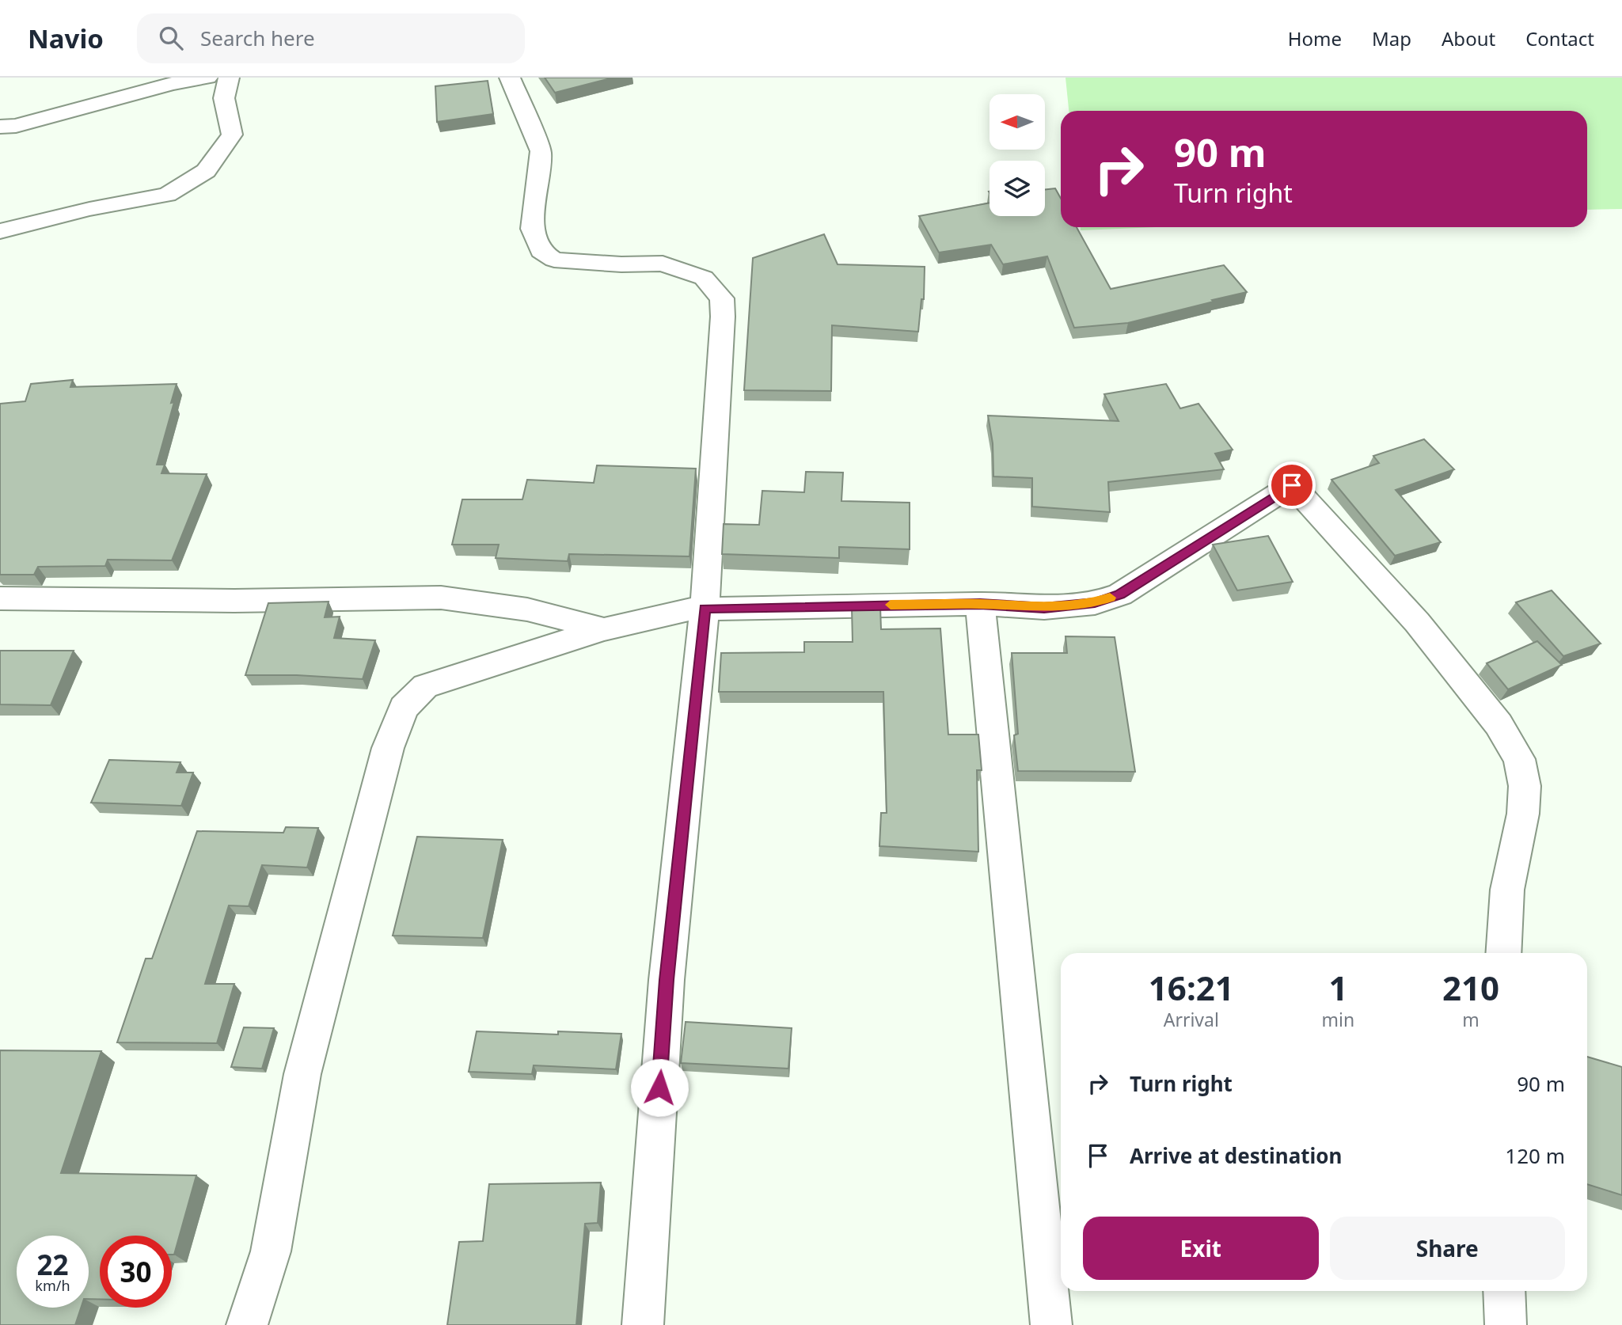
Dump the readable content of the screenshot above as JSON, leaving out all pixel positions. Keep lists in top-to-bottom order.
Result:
{
  "north": "left",
  "page": {
    "header": "Navio",
    "search": "Search here",
    "nav": [
      "Home",
      "Map",
      "About",
      "Contact"
    ],
    "turn": ["90 m", "Turn right"],
    "eta": [
      "16:21",
      "Arrival",
      "1",
      "min",
      "210",
      "m"
    ],
    "list": [
      {
        "name": "Turn right",
        "value": "90 m"
      },
      {
        "name": "Arrive at destination",
        "value": "120 m"
      }
    ],
    "buttons": ["Exit", "Share"],
    "speed": "22 km/h",
    "limit": "30"
  }
}
